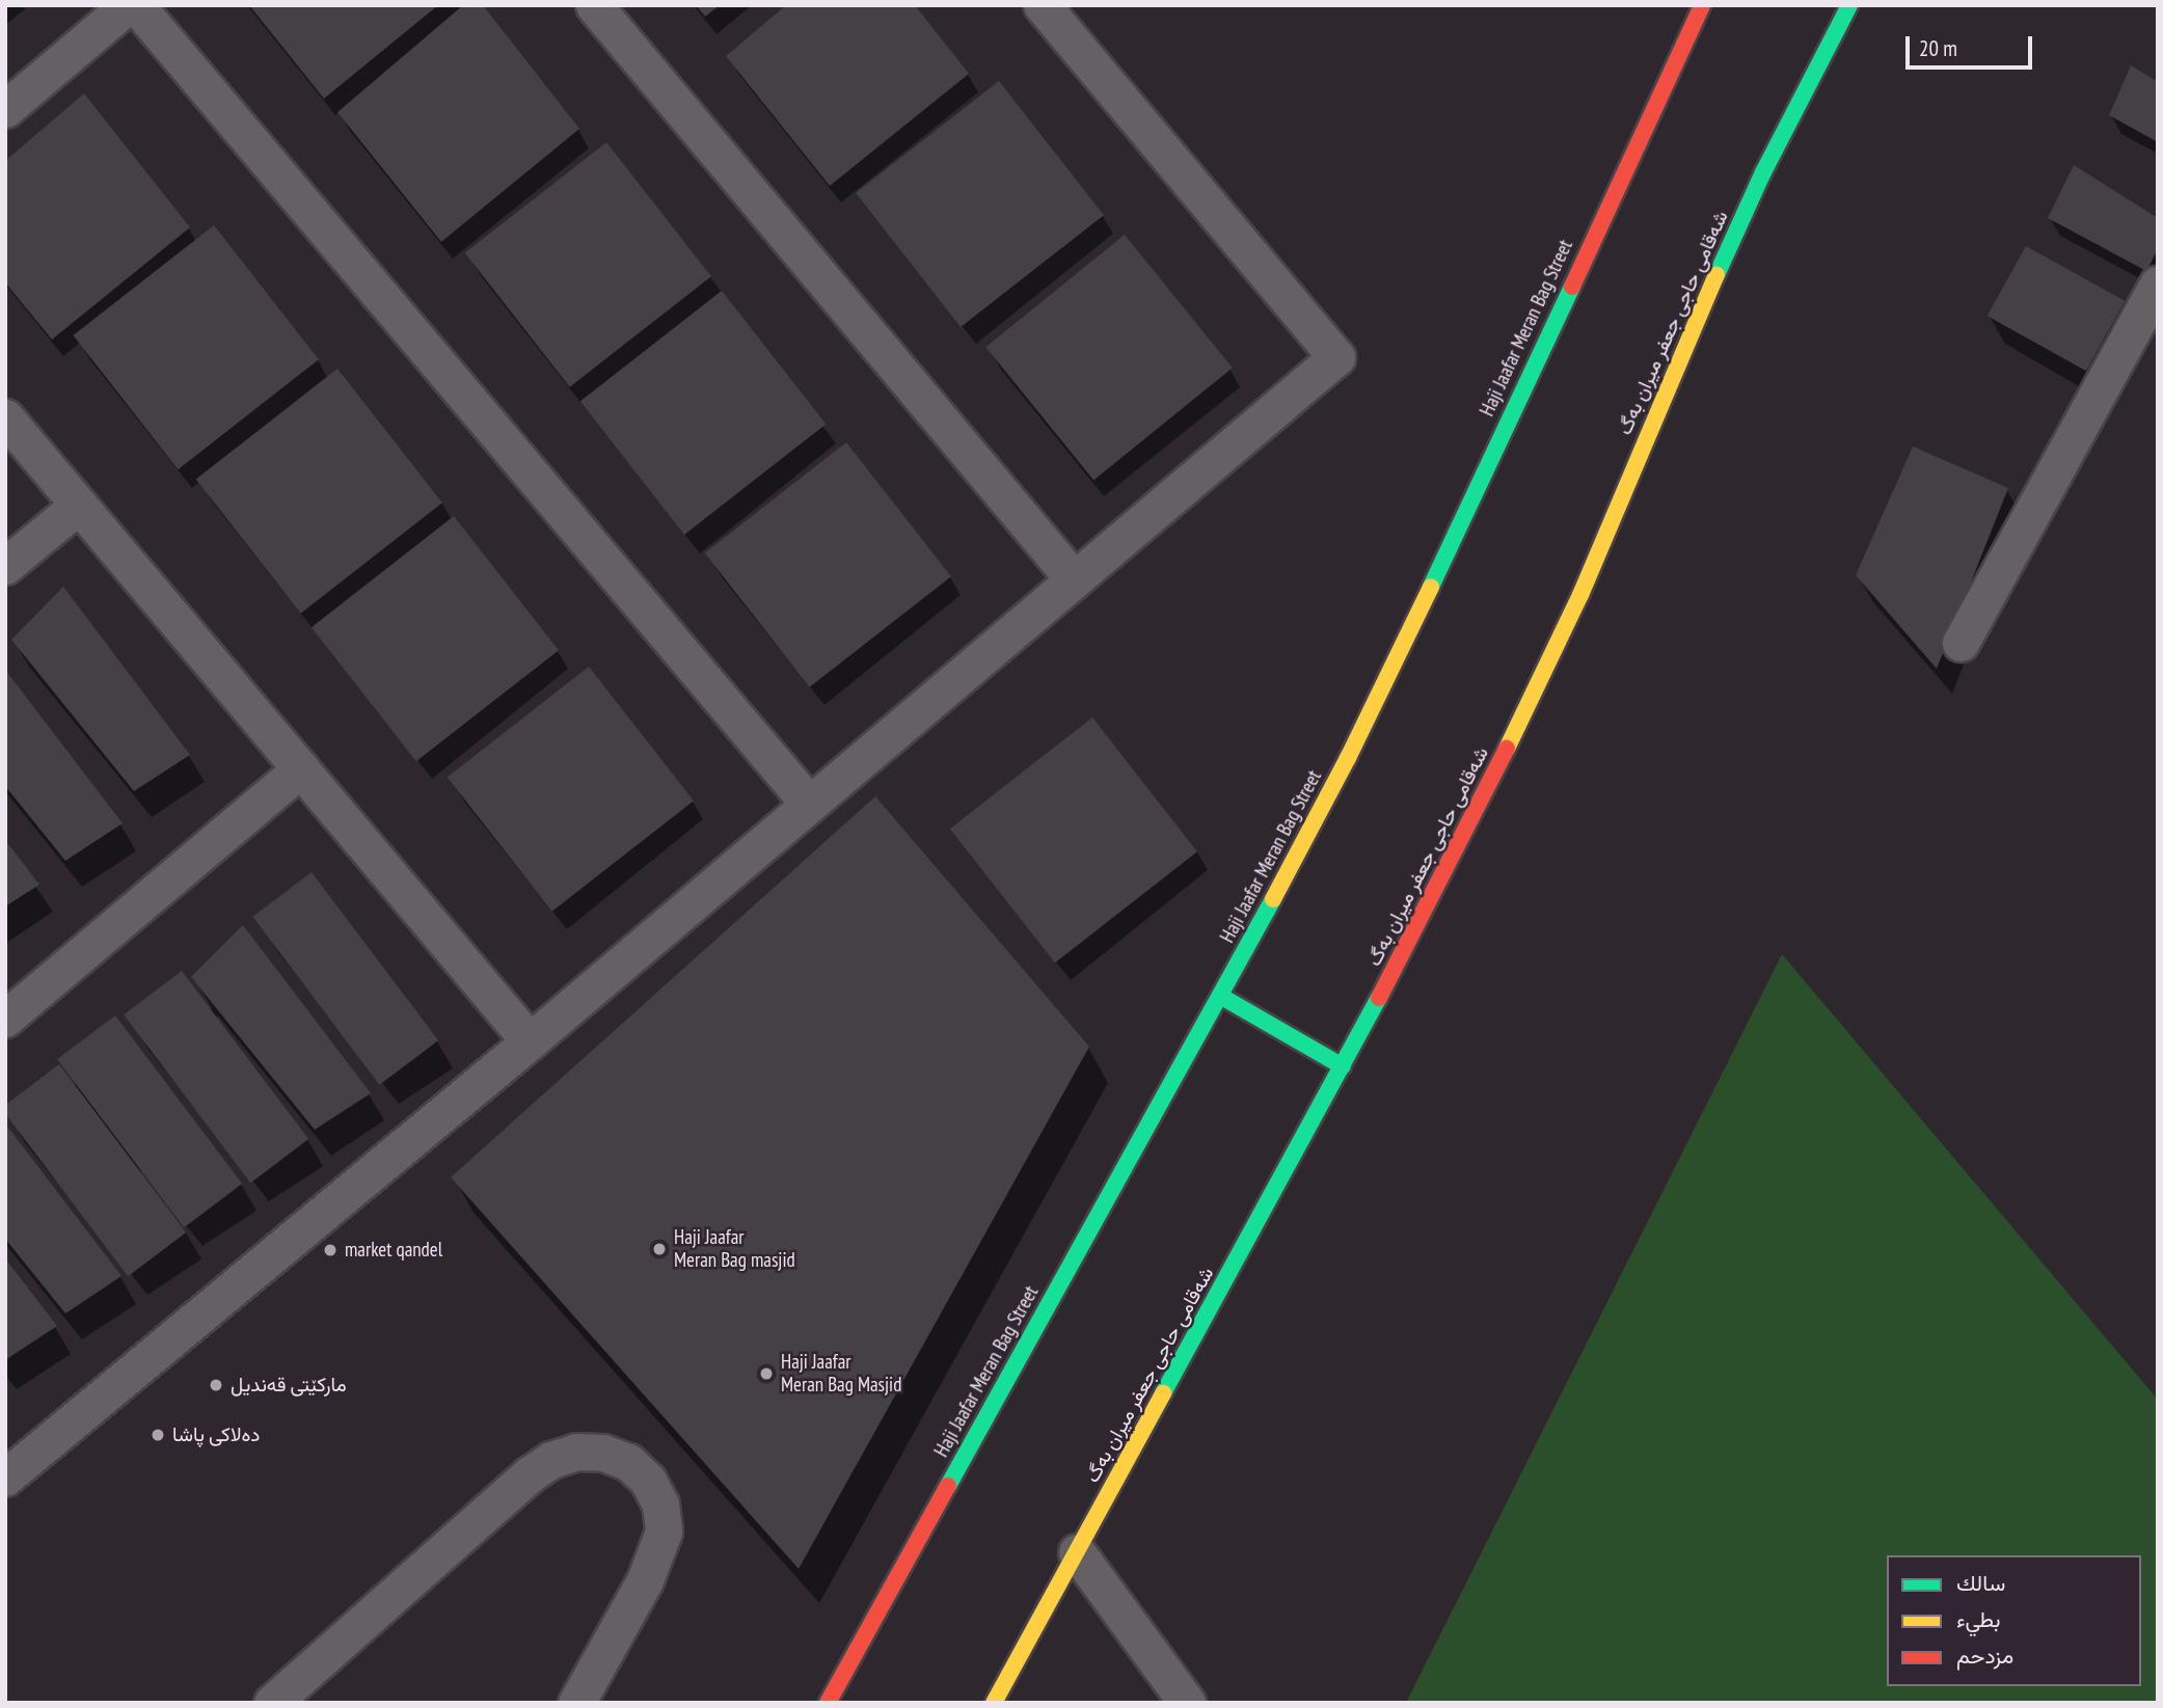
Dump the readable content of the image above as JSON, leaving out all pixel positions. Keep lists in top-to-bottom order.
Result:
{
  "streets": {
    "street": ["شەقامی حاجی جعفر میران بەگ", "Haji Jaafar Meran Bag Street"]
  },
  "places": [
    "Haji Jaafar Meran Bag masjid",
    "market qandel",
    "Haji Jaafar Meran Bag Masjid",
    "مارکێتی قەندیل",
    "دەلاکی پاشا"
  ],
  "legend": ["سالك", "بطيء", "مزدحم"],
  "scale_bar": "20 m"
}
